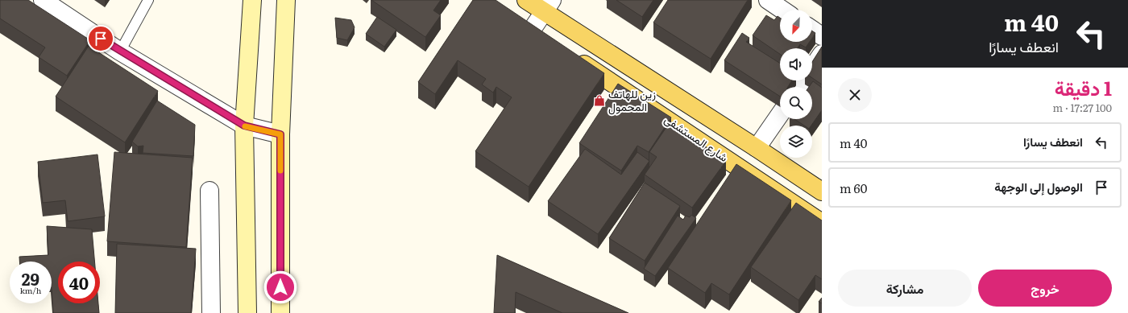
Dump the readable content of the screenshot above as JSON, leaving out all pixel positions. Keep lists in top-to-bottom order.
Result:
{
  "streets": {
    "main road": ["شارع المستشفى"]
  },
  "places": {
    "shop": ["زين للهاتف المحمول"]
  },
  "north": "bottom left",
  "page": {
    "turn": ["40 m", "انعطف يسارًا"],
    "heading": ["1 دقيقة", "100 m · 17:27"],
    "list": [
      {
        "name": "انعطف يسارًا",
        "value": "40 m"
      },
      {
        "name": "الوصول إلى الوجهة",
        "value": "60 m"
      }
    ],
    "speed": "29 km/h",
    "limit": "40",
    "buttons": ["خروج", "مشاركة"]
  }
}
